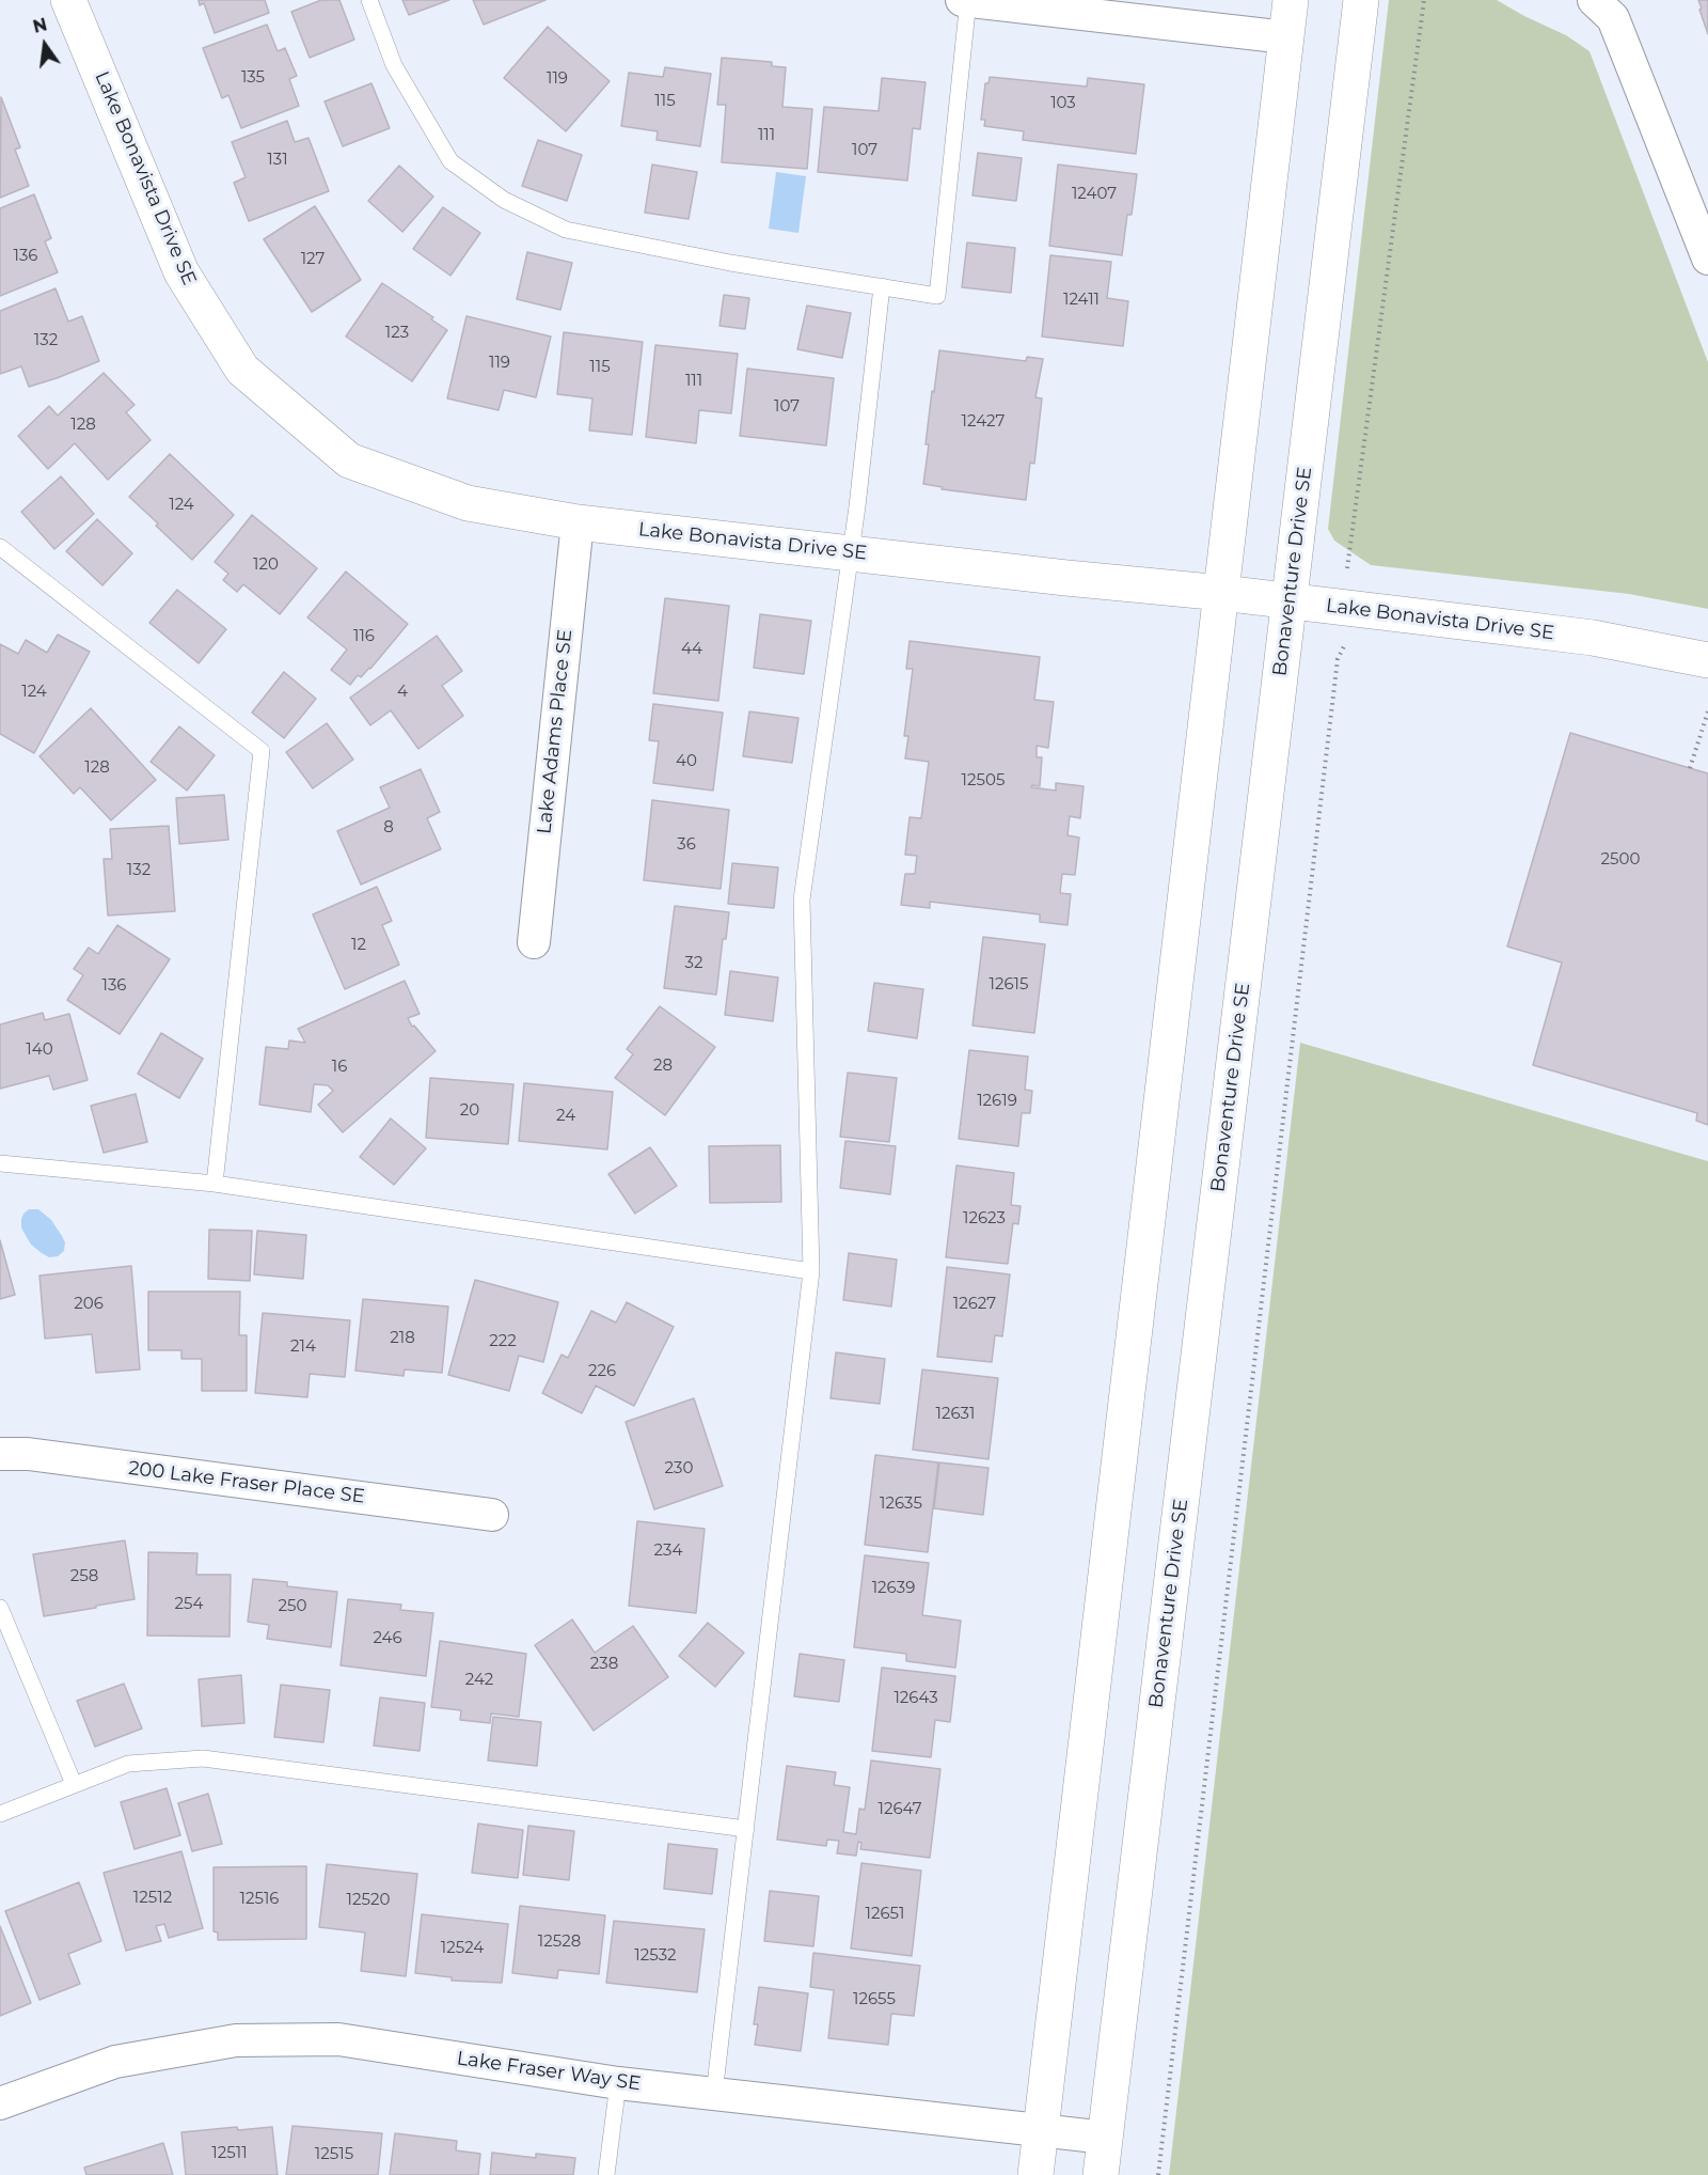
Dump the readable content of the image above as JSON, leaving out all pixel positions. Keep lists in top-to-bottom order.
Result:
{
  "streets": {
    "street": [
      "Lake Bonavista Drive SE",
      "Bonaventure Drive SE",
      "Lake Adams Place SE",
      "200 Lake Fraser Place SE",
      "Lake Fraser Way SE"
    ]
  },
  "crossings": [
    ["Lake Bonavista Drive SE", "Bonaventure Drive SE"],
    ["Lake Bonavista Drive SE", "Lake Adams Place SE"],
    ["Bonaventure Drive SE", "Lake Fraser Way SE"]
  ],
  "house_numbers": [
    "135",
    "119",
    "115",
    "103",
    "111",
    "107",
    "131",
    "12407",
    "136",
    "127",
    "12411",
    "123",
    "132",
    "119",
    "115",
    "111",
    "107",
    "12427",
    "128",
    "124",
    "120",
    "116",
    "44",
    "124",
    "4",
    "40",
    "128",
    "12505",
    "8",
    "36",
    "2500",
    "132",
    "12",
    "32",
    "12615",
    "136",
    "140",
    "28",
    "16",
    "12619",
    "20",
    "24",
    "12623",
    "206",
    "12627",
    "218",
    "222",
    "214",
    "226",
    "12631",
    "230",
    "12635",
    "234",
    "258",
    "12639",
    "254",
    "250",
    "246",
    "238",
    "242",
    "12643",
    "12647",
    "12512",
    "12516",
    "12520",
    "12651",
    "12528",
    "12524",
    "12532",
    "12655",
    "12511",
    "12515"
  ],
  "north": "top"
}
